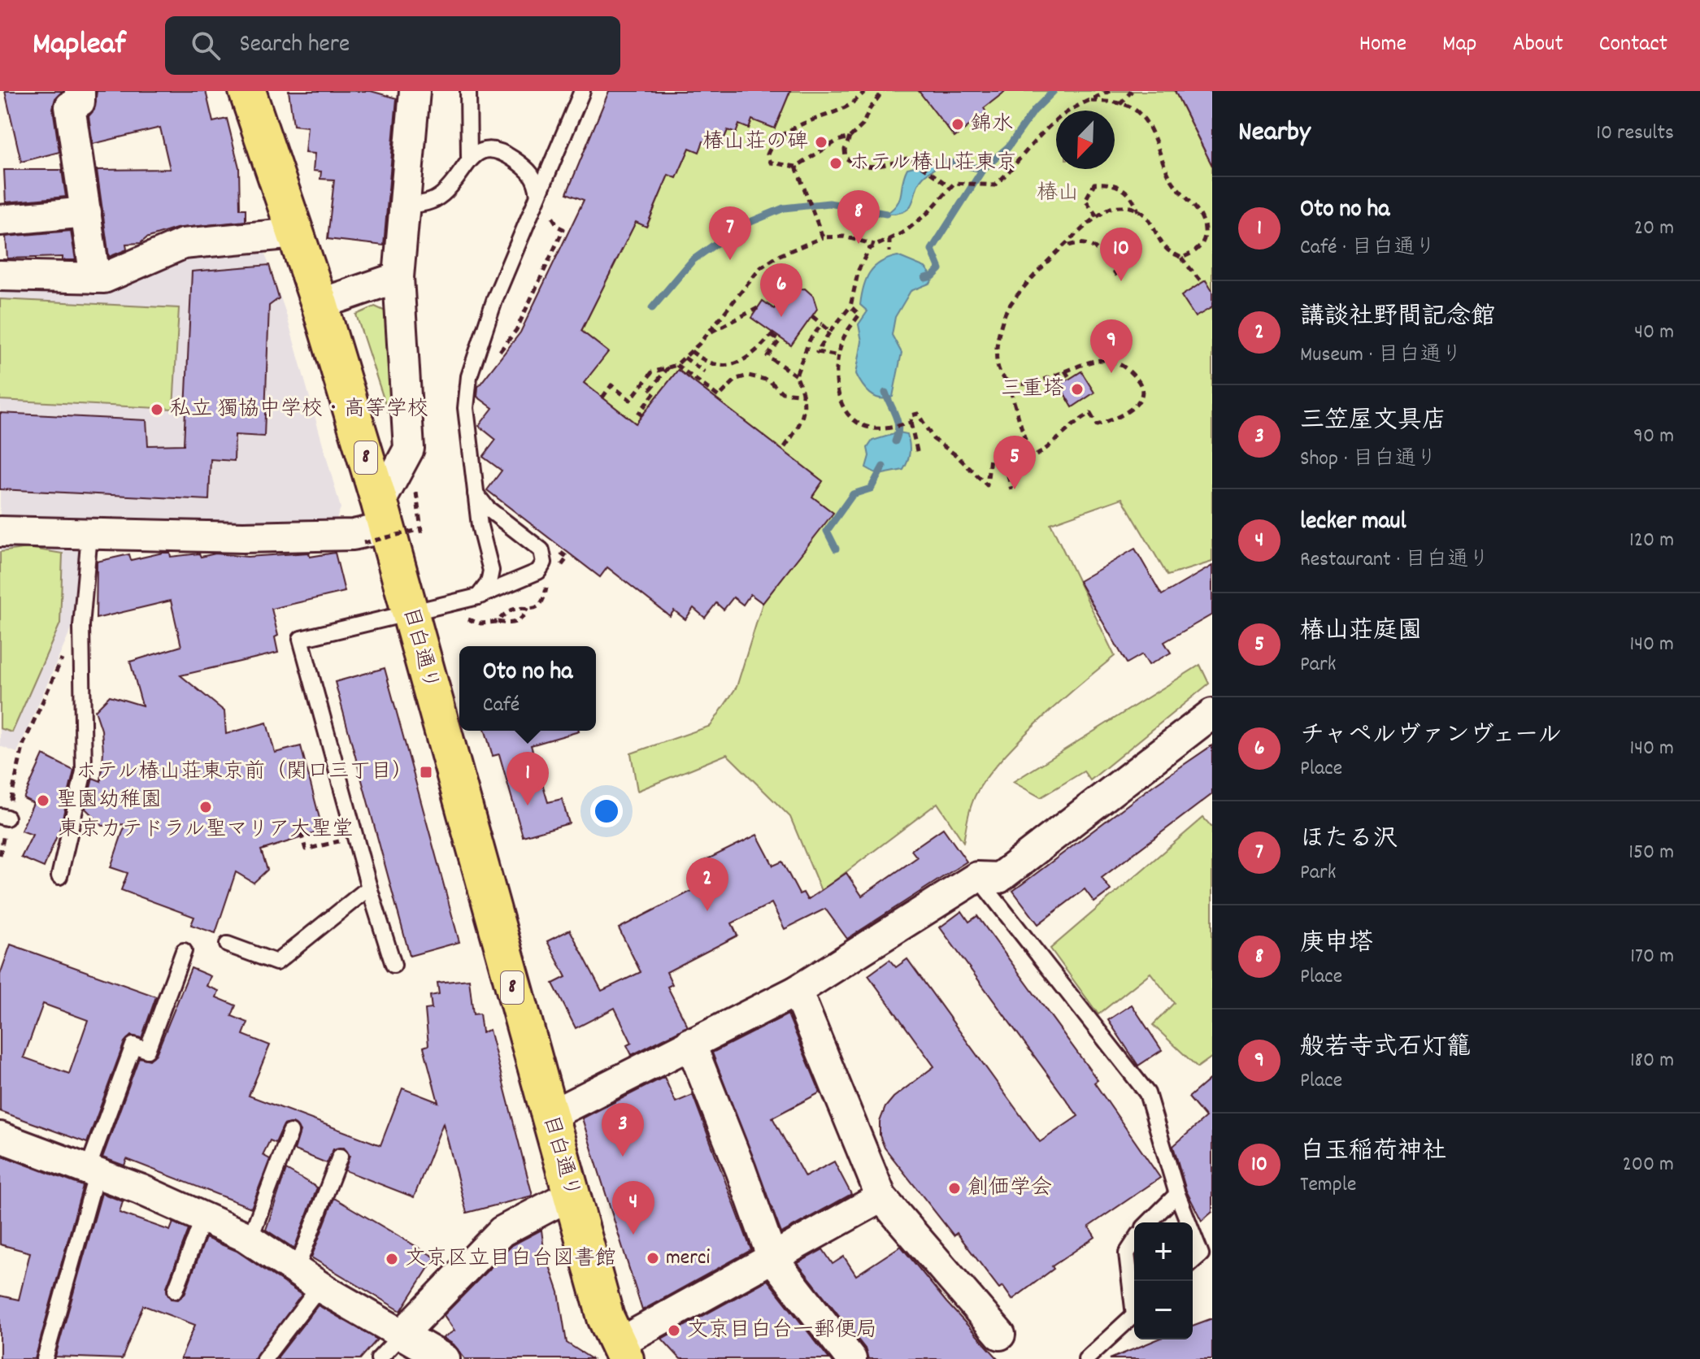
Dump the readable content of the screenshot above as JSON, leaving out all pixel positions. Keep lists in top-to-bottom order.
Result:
{
  "streets": {
    "main road": ["8", "目白通り"]
  },
  "parks": ["椿山"],
  "places": {
    "other": [
      "錦水",
      "椿山荘の碑",
      "ホテル椿山荘東京",
      "三重塔",
      "私立 獨協中学校・高等学校",
      "聖園幼稚園",
      "東京カテドラル聖マリア大聖堂",
      "創価学会",
      "merci",
      "文京区立目白台図書館",
      "文京目白台一郵便局"
    ],
    "transit": ["ホテル椿山荘東京前（関口三丁目）"]
  },
  "north": "bottom left",
  "page": {
    "header": "Mapleaf",
    "search": "Search here",
    "nav": [
      "Home",
      "Map",
      "About",
      "Contact"
    ],
    "heading": ["Nearby", "10 results"],
    "list": [
      {
        "mark": "1",
        "name": "Oto no ha",
        "note": "Café · 目白通り",
        "value": "20 m"
      },
      {
        "mark": "2",
        "name": "講談社野間記念館",
        "note": "Museum · 目白通り",
        "value": "40 m"
      },
      {
        "mark": "3",
        "name": "三笠屋文具店",
        "note": "Shop · 目白通り",
        "value": "90 m"
      },
      {
        "mark": "4",
        "name": "lecker maul",
        "note": "Restaurant · 目白通り",
        "value": "120 m"
      },
      {
        "mark": "5",
        "name": "椿山荘庭園",
        "note": "Park",
        "value": "140 m"
      },
      {
        "mark": "6",
        "name": "チャペルヴァンヴェール",
        "note": "Place",
        "value": "140 m"
      },
      {
        "mark": "7",
        "name": "ほたる沢",
        "note": "Park",
        "value": "150 m"
      },
      {
        "mark": "8",
        "name": "庚申塔",
        "note": "Place",
        "value": "170 m"
      },
      {
        "mark": "9",
        "name": "般若寺式石灯籠",
        "note": "Place",
        "value": "180 m"
      },
      {
        "mark": "10",
        "name": "白玉稲荷神社",
        "note": "Temple",
        "value": "200 m"
      }
    ],
    "pins": [
      "8",
      "7",
      "10",
      "6",
      "9",
      "5",
      "1",
      "2",
      "3",
      "4"
    ],
    "popup": ["Oto no ha", "Café"],
    "map_buttons": ["+", "−"]
  }
}
